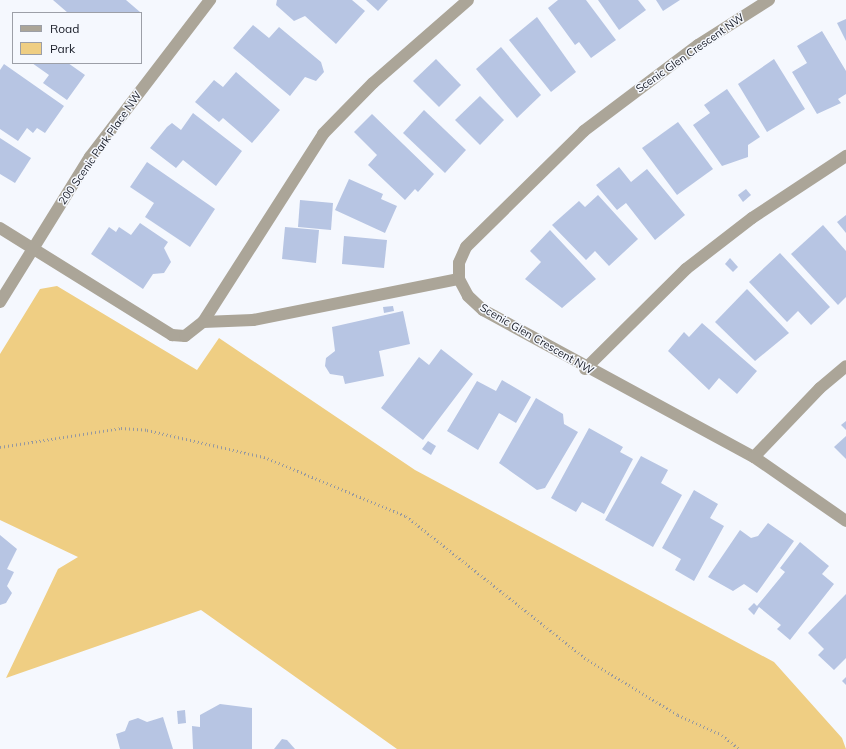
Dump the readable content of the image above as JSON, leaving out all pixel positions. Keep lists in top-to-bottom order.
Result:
{
  "streets": {
    "street": ["Scenic Glen Crescent NW", "200 Scenic Park Place NW"]
  },
  "legend": ["Road", "Park"]
}
